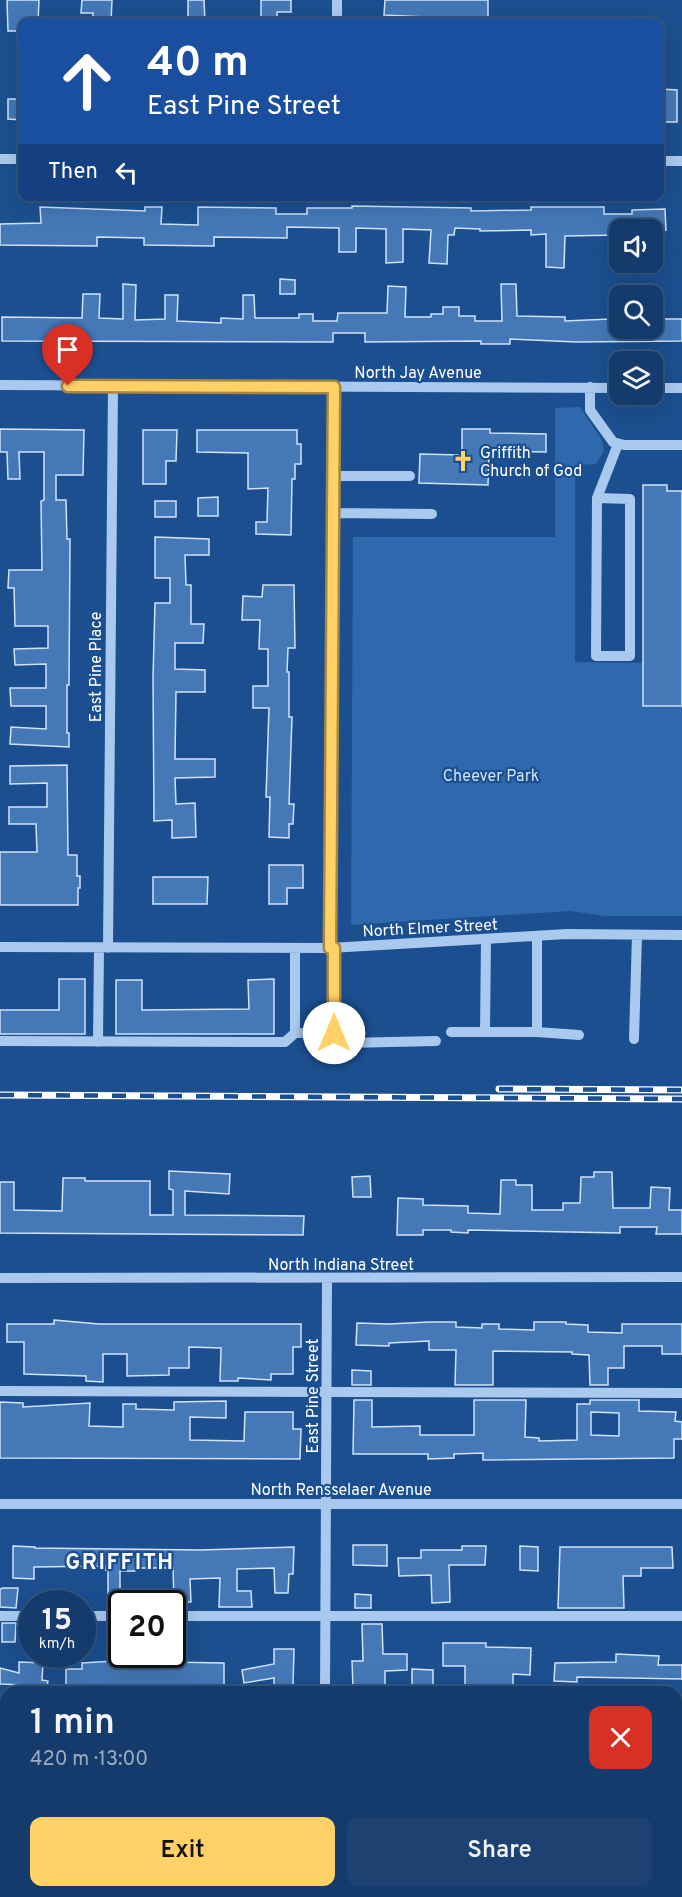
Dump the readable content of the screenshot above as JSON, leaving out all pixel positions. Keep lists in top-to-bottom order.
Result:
{
  "streets": {
    "street": [
      "North Jay Avenue",
      "East Pine Place",
      "North Elmer Street",
      "North Indiana Street",
      "East Pine Street",
      "North Rensselaer Avenue"
    ]
  },
  "crossings": [
    ["North Jay Avenue", "East Pine Place"],
    ["East Pine Place", "North Elmer Street"],
    ["North Indiana Street", "East Pine Street"],
    ["East Pine Street", "North Rensselaer Avenue"]
  ],
  "districts": ["GRIFFITH"],
  "parks": ["Cheever Park"],
  "places": {
    "church": ["Griffith Church of God"]
  },
  "page": {
    "turn": ["40 m", "East Pine Street"],
    "then": "Then",
    "speed": "15 km/h",
    "limit": "20",
    "heading": ["1 min", "420 m · 13:00"],
    "buttons": ["Exit", "Share"]
  }
}
